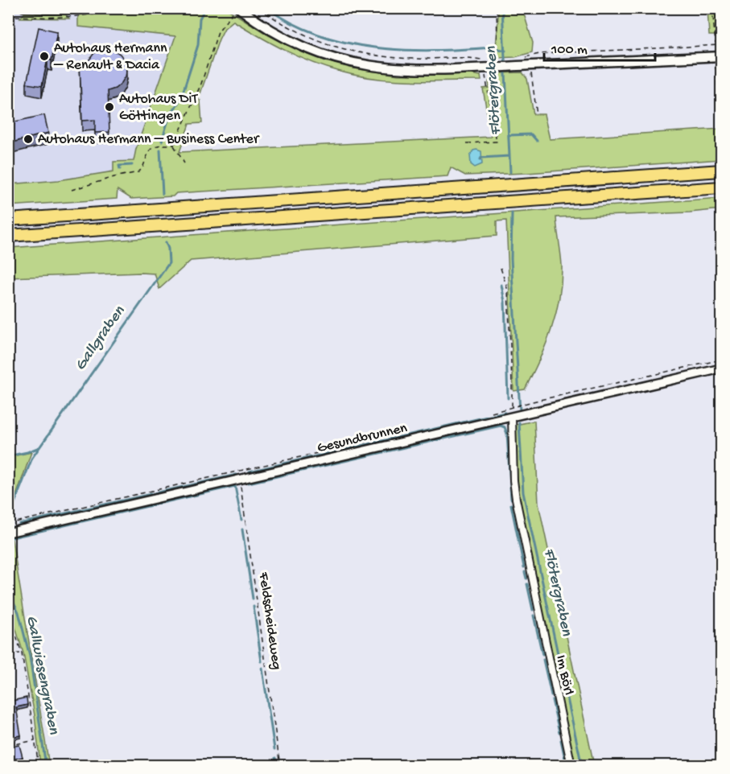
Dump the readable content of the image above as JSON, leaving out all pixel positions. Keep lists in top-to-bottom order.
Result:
{
  "streets": {
    "street": ["Gesundbrunnen", "Im Börl"],
    "path": ["Feldscheideweg"]
  },
  "crossings": [
    ["Gesundbrunnen", "Feldscheideweg"],
    ["Gesundbrunnen", "Im Börl"]
  ],
  "water": ["Flötergraben", "Gallgraben", "Gallwiesengraben"],
  "places": ["Autohaus Hermann – Renault & Dacia", "Autohaus DiT Göttingen", "Autohaus Hermann – Business Center"],
  "scale_bar": "100 m"
}
